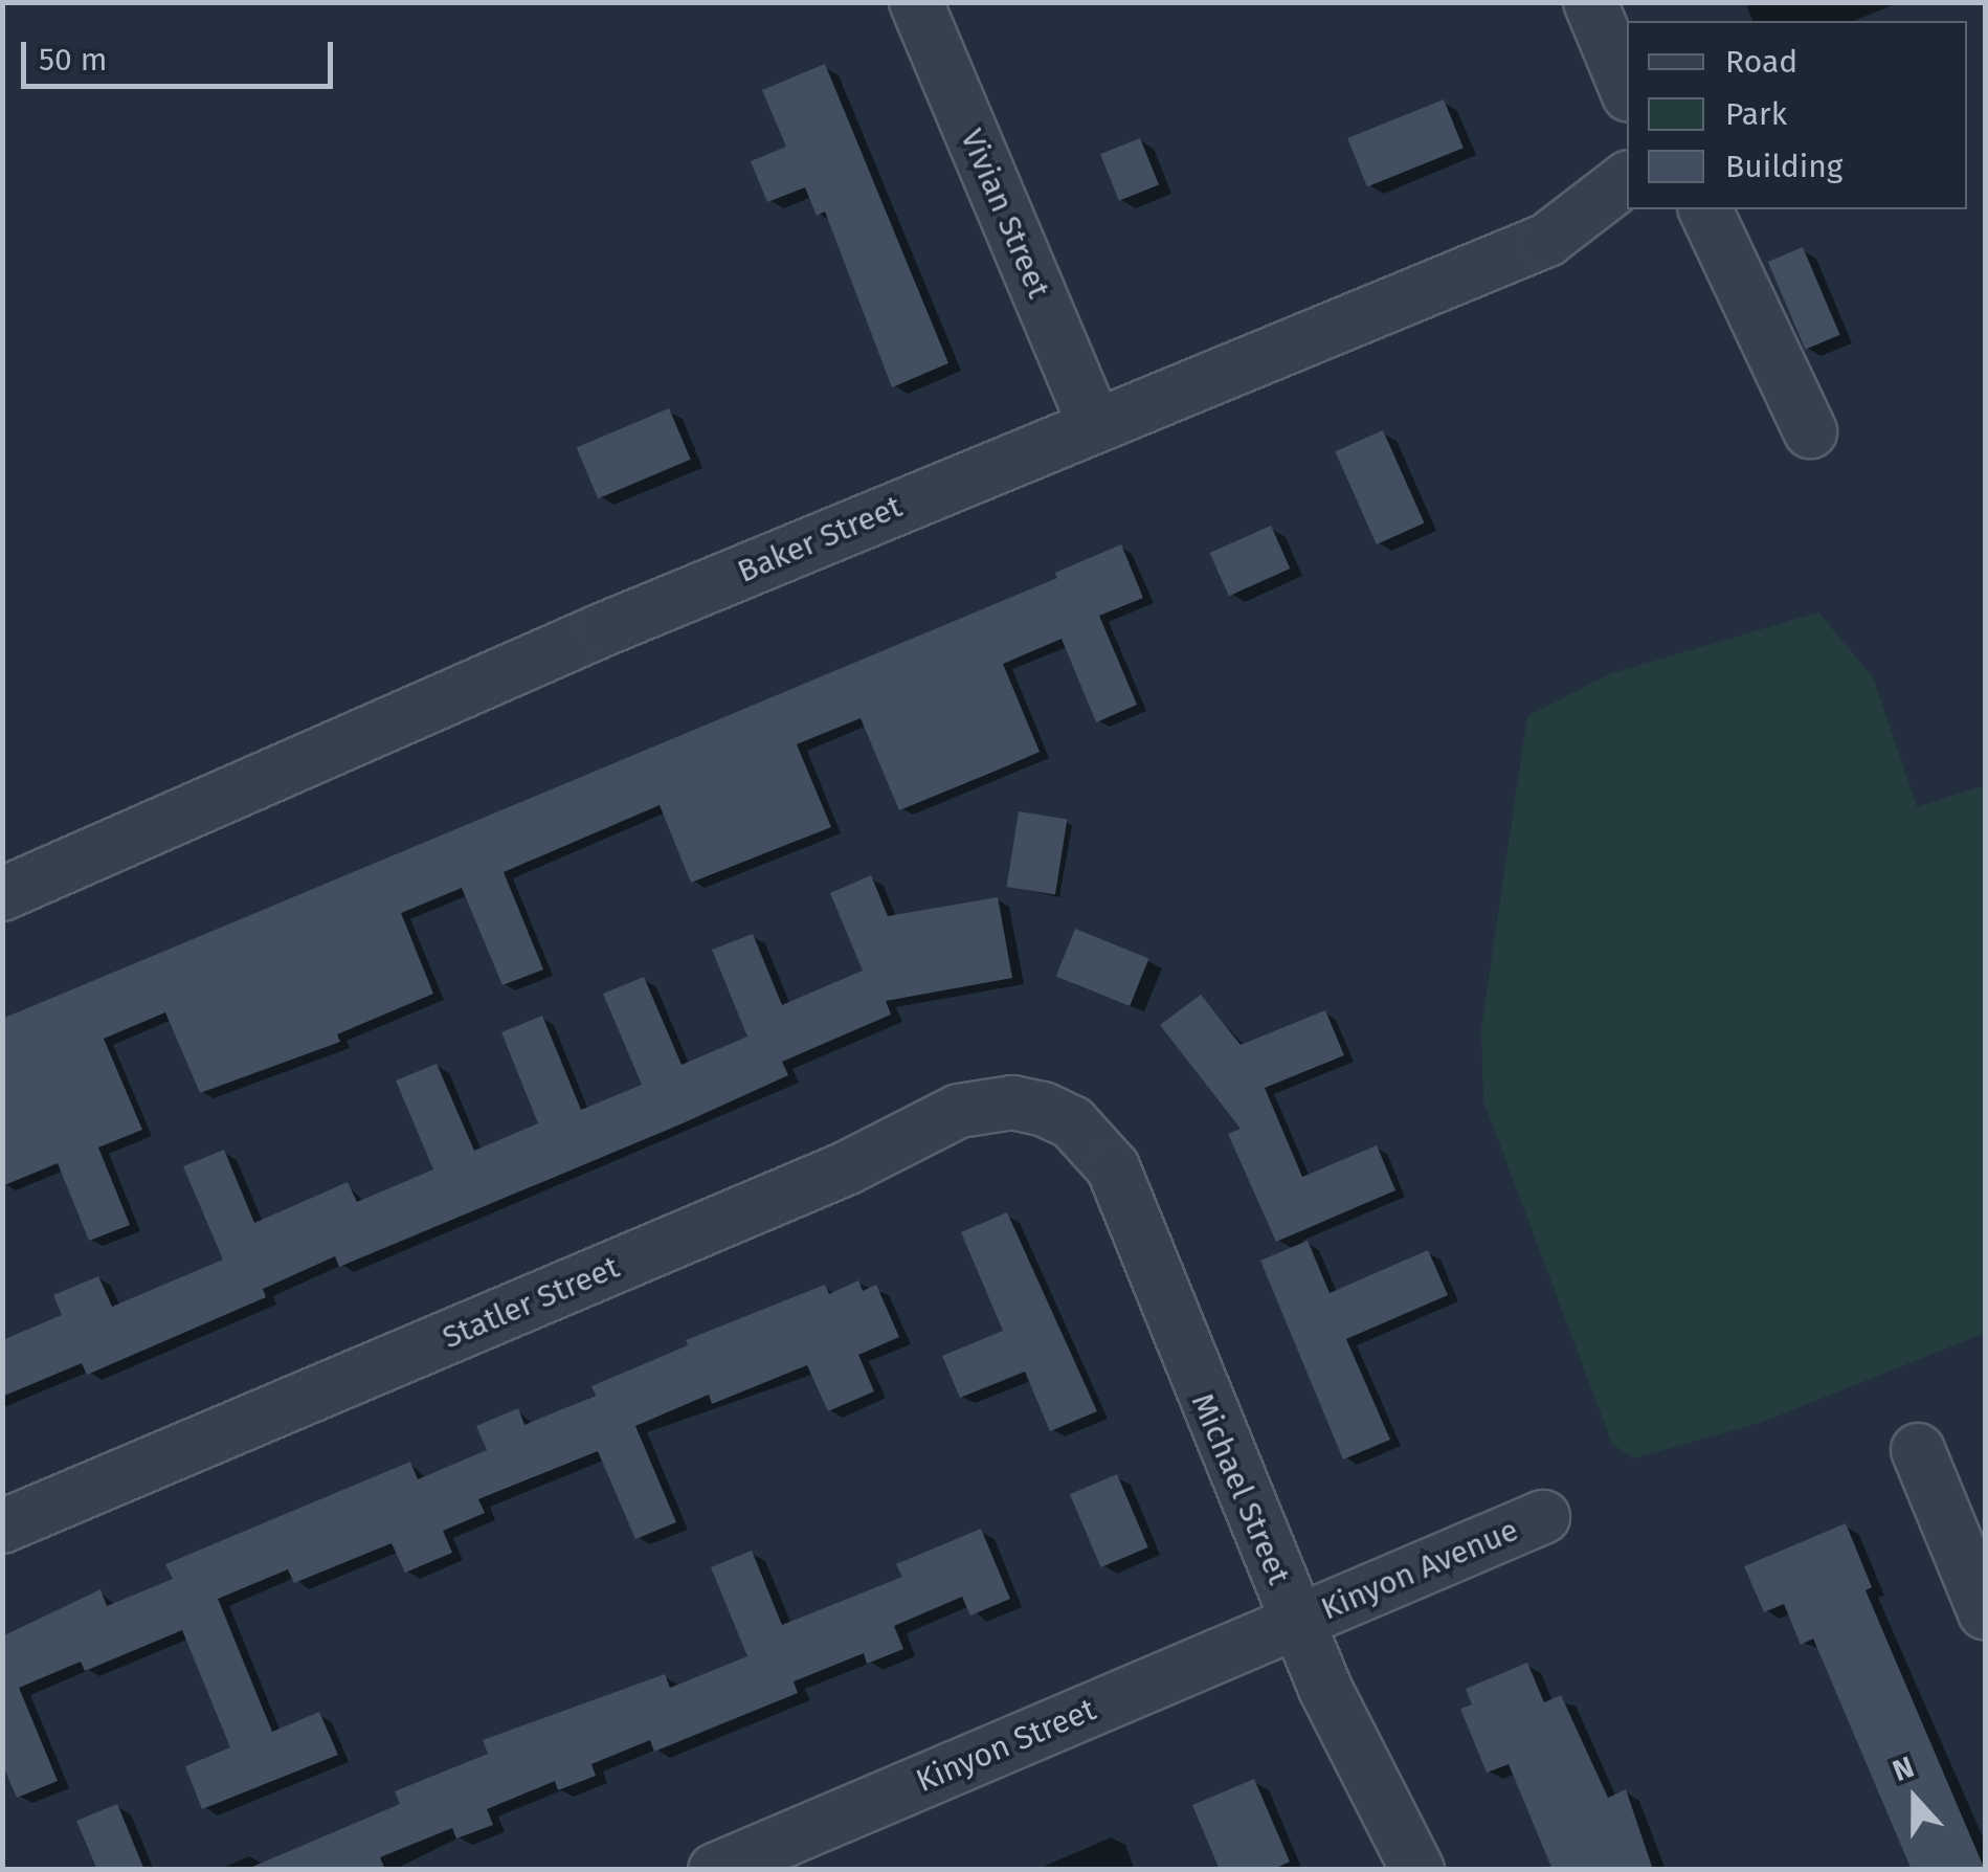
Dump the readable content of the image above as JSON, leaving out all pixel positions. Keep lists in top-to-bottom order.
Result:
{
  "streets": {
    "street": [
      "Vivian Street",
      "Baker Street",
      "Statler Street",
      "Michael Street",
      "Kinyon Avenue",
      "Kinyon Street"
    ]
  },
  "crossings": [
    ["Vivian Street", "Baker Street"],
    ["Statler Street", "Michael Street"],
    ["Michael Street", "Kinyon Avenue"],
    ["Michael Street", "Kinyon Street"],
    ["Kinyon Avenue", "Kinyon Street"]
  ],
  "legend": ["Road", "Park", "Building"],
  "scale_bar": "50 m",
  "north": "top"
}
